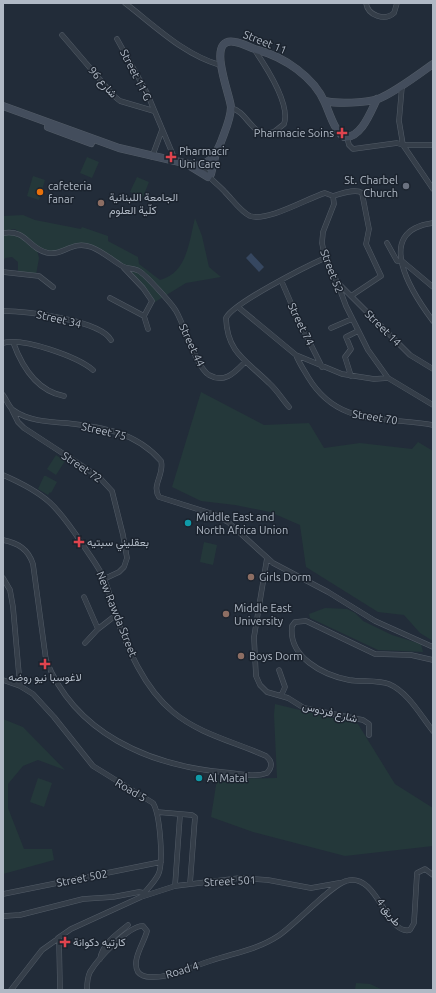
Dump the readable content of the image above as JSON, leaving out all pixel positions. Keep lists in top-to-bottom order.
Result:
{
  "streets": {
    "street": [
      "Street 11",
      "Street 11-G",
      "شارع 96",
      "Street 52",
      "Street 34",
      "Street 74",
      "Street 14",
      "Street 44",
      "Street 70",
      "Street 75",
      "Street 72",
      "New Rawda Street",
      "شارع فردوس",
      "Road 5",
      "Street 502",
      "Street 501",
      "طريق 4",
      "Road 4"
    ]
  },
  "crossings": [
    ["Street 11-G", "شارع 96"],
    ["Street 52", "Street 14"],
    ["Street 75", "Street 72"],
    ["Street 75", "شارع فردوس"],
    ["Street 72", "New Rawda Street"],
    ["Road 5", "Street 502"],
    ["Road 5", "Street 501"],
    ["Street 502", "Street 501"],
    ["Street 501", "طريق 4"],
    ["Street 501", "Road 4"],
    ["طريق 4", "Road 4"]
  ],
  "places": {
    "health": [
      "Pharmacie Soins",
      "Pharmacir Uni Care",
      "بعقليني سبتيه",
      "لاغوسبا نيو روضه",
      "كارتيه دكوانة"
    ],
    "other": [
      "St. Charbel Church",
      "cafeteria fanar",
      "الجامعة اللبنانية كلّية العلوم",
      "Middle East and North Africa Union",
      "Girls Dorm",
      "Middle East University",
      "Boys Dorm",
      "Al Matal"
    ]
  }
}
